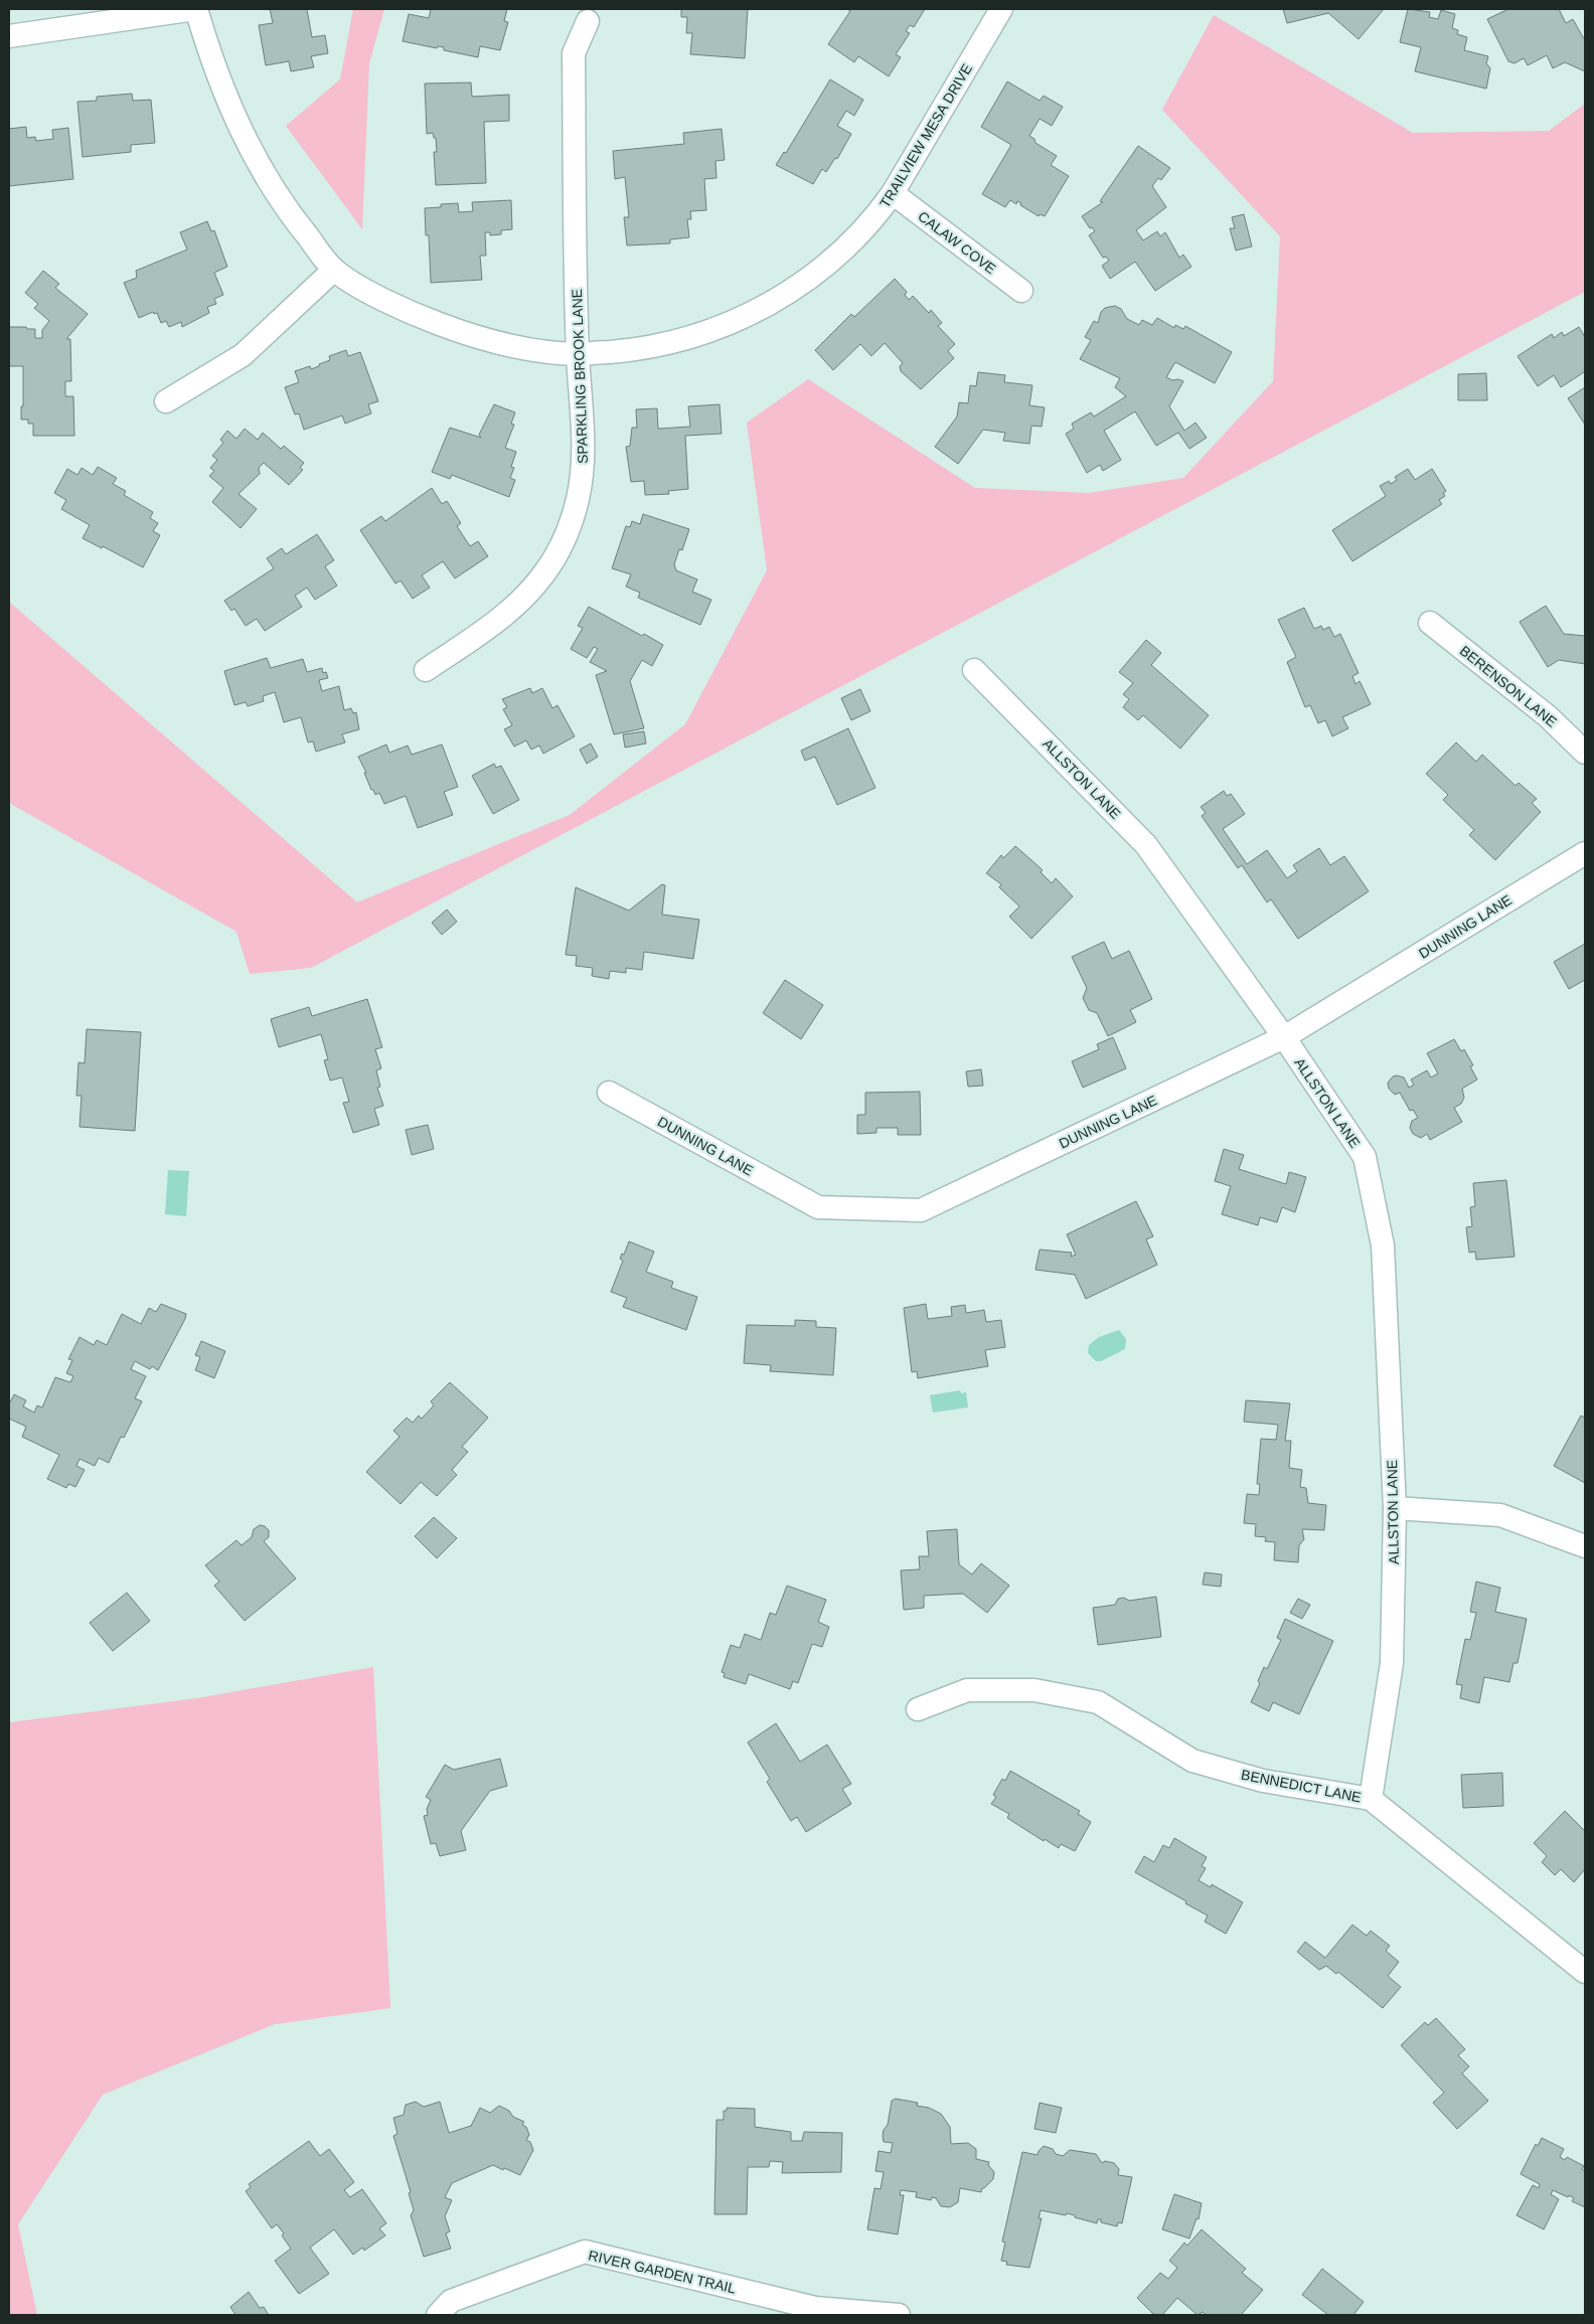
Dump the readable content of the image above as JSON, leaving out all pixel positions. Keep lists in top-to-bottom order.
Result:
{
  "streets": {
    "street": [
      "TRAILVIEW MESA DRIVE",
      "CALAW COVE",
      "SPARKLING BROOK LANE",
      "BERENSON LANE",
      "ALLSTON LANE",
      "DUNNING LANE",
      "BENNEDICT LANE",
      "RIVER GARDEN TRAIL"
    ]
  },
  "crossings": [
    ["TRAILVIEW MESA DRIVE", "CALAW COVE"],
    ["TRAILVIEW MESA DRIVE", "SPARKLING BROOK LANE"],
    ["ALLSTON LANE", "DUNNING LANE"],
    ["ALLSTON LANE", "BENNEDICT LANE"]
  ]
}
